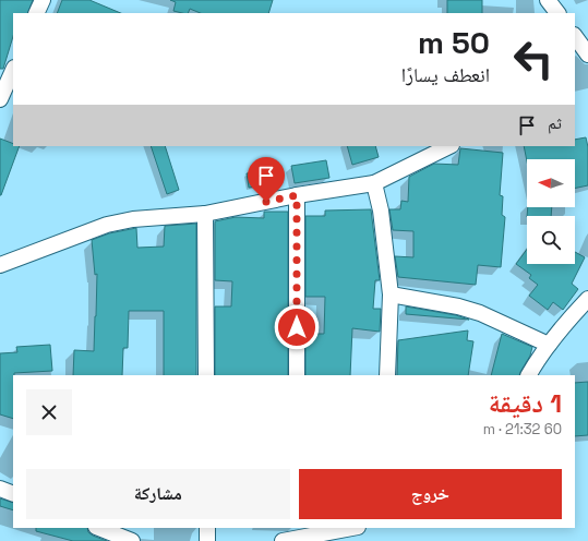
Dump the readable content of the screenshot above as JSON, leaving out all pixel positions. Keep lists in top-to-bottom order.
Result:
{
  "north": "left",
  "page": {
    "turn": ["50 m", "انعطف يسارًا"],
    "then": "ثم",
    "heading": ["1 دقيقة", "60 m · 21:32"],
    "buttons": ["خروج", "مشاركة"]
  }
}
